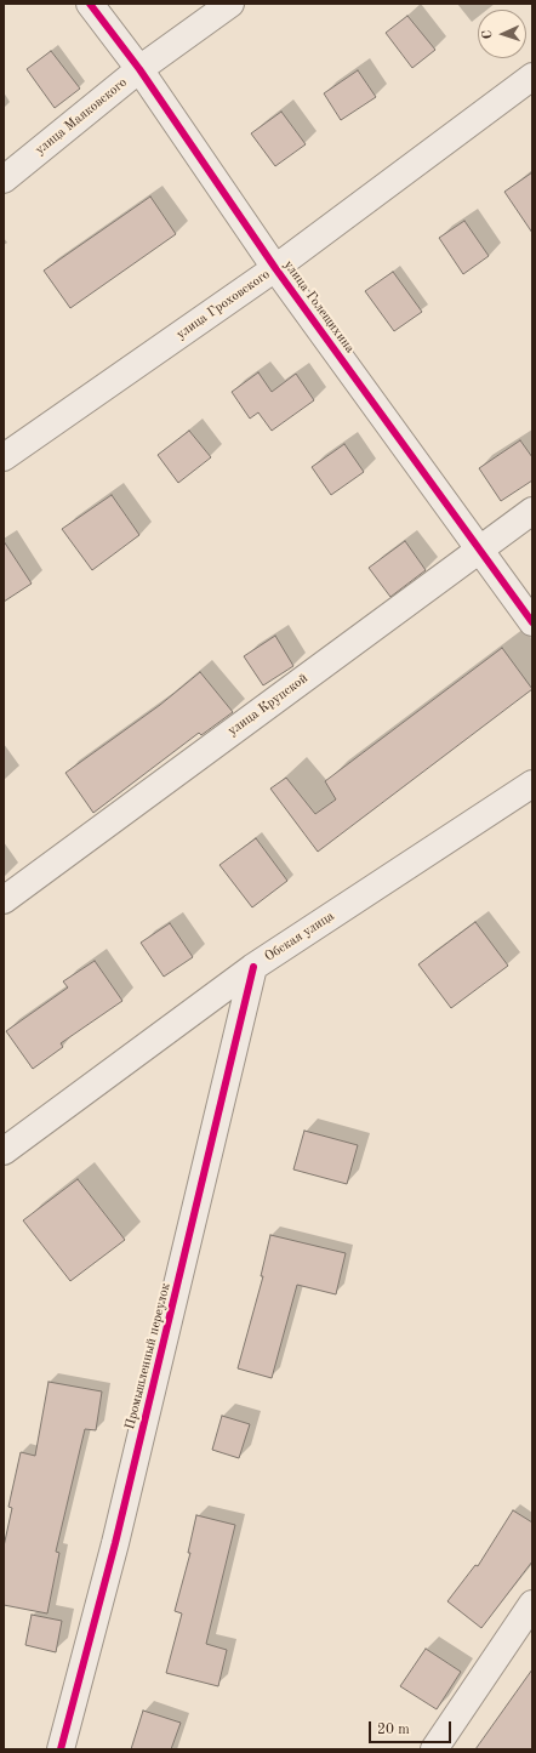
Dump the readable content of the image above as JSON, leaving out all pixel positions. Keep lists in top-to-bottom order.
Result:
{
  "streets": {
    "street": [
      "улица Маяковского",
      "улица Гроховского",
      "улица Голещихина",
      "улица Крупской",
      "Обская улица",
      "Промышленный переулок"
    ]
  },
  "crossings": [
    ["улица Маяковского", "улица Голещихина"],
    ["улица Гроховского", "улица Голещихина"],
    ["улица Голещихина", "улица Крупской"],
    ["Обская улица", "Промышленный переулок"]
  ],
  "scale_bar": "20 m",
  "north": "left"
}
